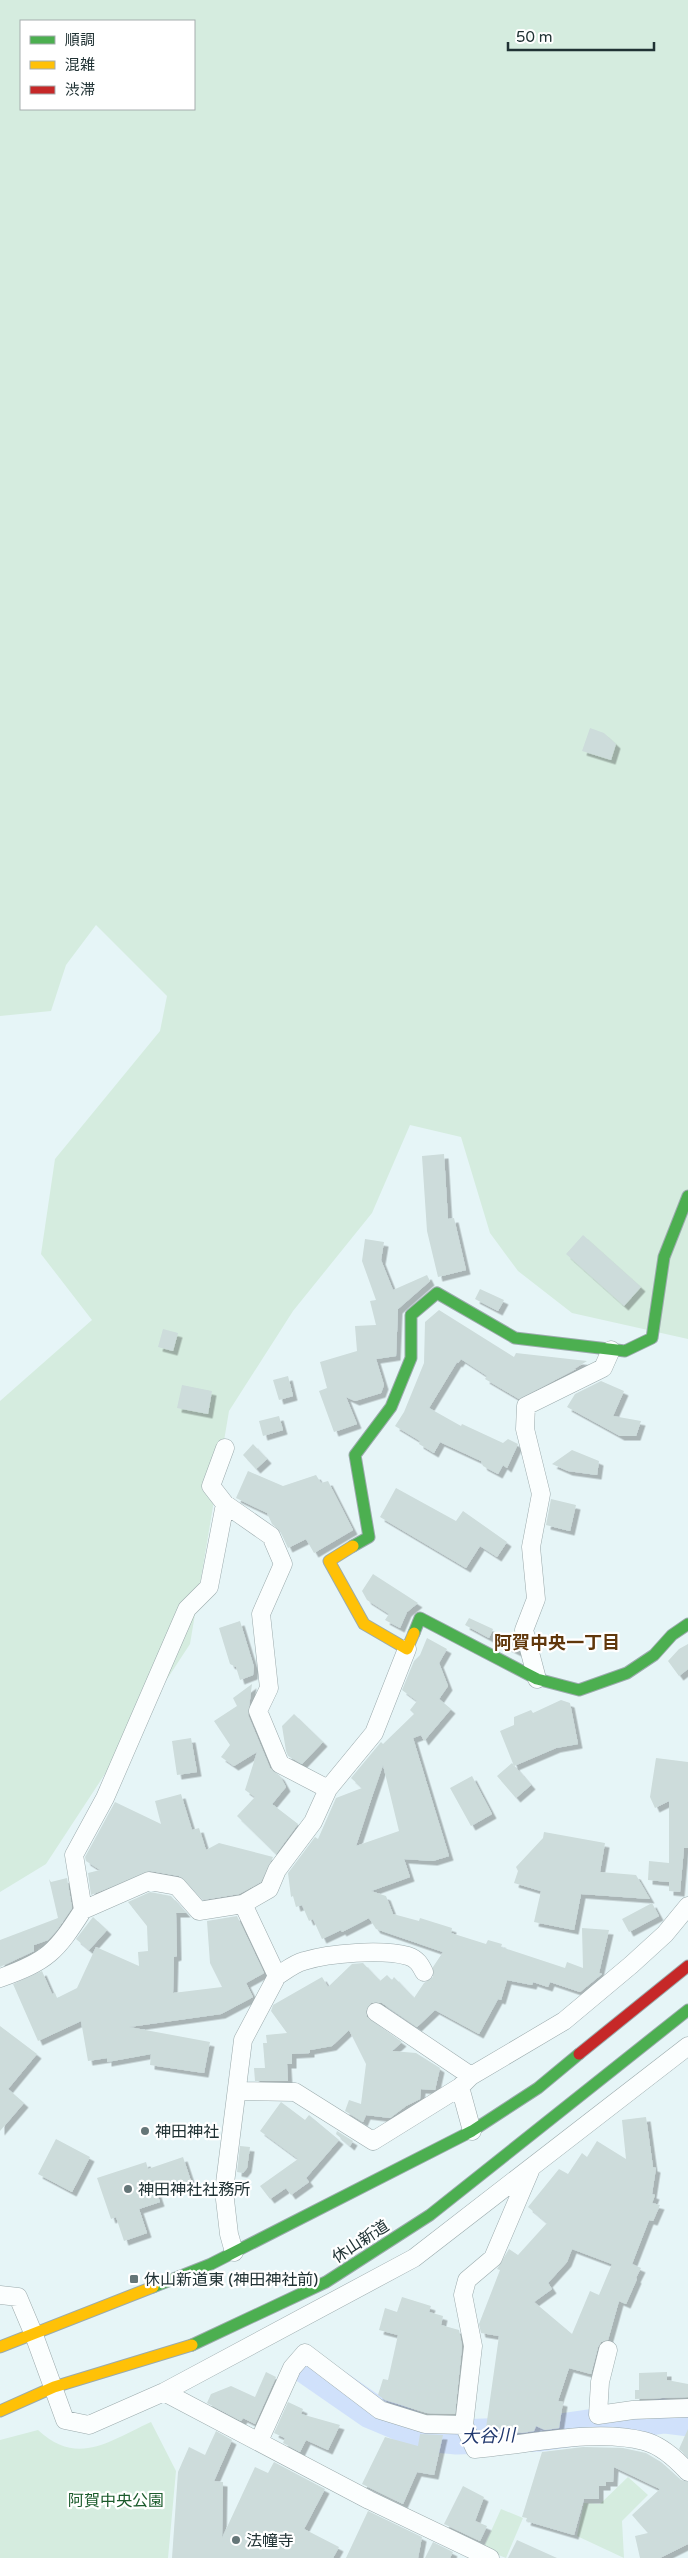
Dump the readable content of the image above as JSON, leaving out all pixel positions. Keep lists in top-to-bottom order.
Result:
{
  "streets": {
    "main road": ["休山新道"]
  },
  "districts": ["阿賀中央一丁目"],
  "water": ["大谷川"],
  "parks": ["阿賀中央公園"],
  "places": {
    "other": ["神田神社", "神田神社社務所", "法幢寺"],
    "transit": ["休山新道東 (神田神社前)"]
  },
  "legend": ["順調", "混雑", "渋滞"],
  "scale_bar": "50 m"
}
